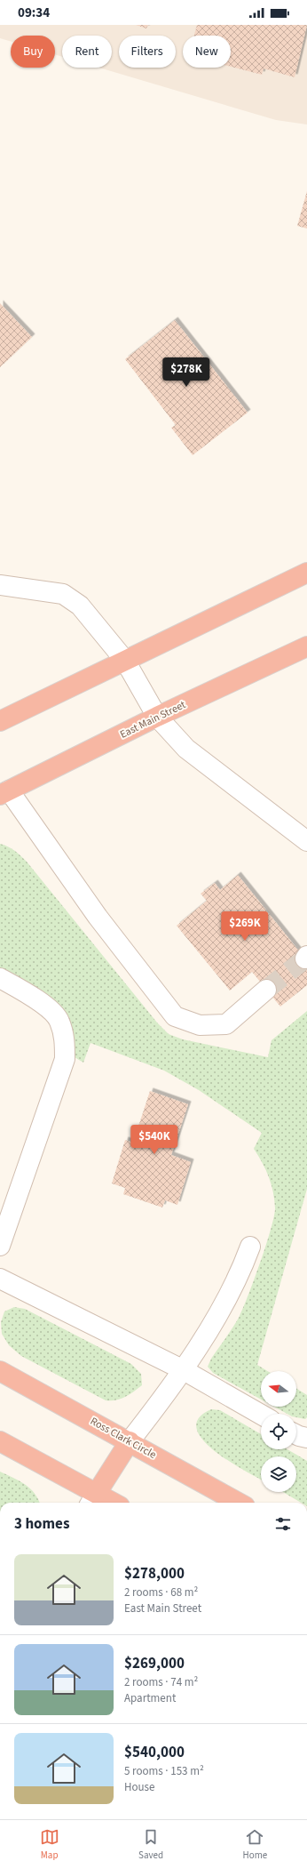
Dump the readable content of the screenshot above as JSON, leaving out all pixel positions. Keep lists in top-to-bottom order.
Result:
{
  "streets": {
    "highway": ["East Main Street", "Ross Clark Circle"]
  },
  "north": "left",
  "page": {
    "status": "09:34",
    "chip": [
      "Buy",
      "Rent",
      "Filters",
      "New"
    ],
    "price": ["$278K", "$269K", "$540K"],
    "heading": "3 homes",
    "list": [
      {
        "name": "$278,000",
        "note": "2 rooms · 68 m² · East Main Street"
      },
      {
        "name": "$269,000",
        "note": "2 rooms · 74 m² · Apartment"
      },
      {
        "name": "$540,000",
        "note": "5 rooms · 153 m² · House"
      }
    ],
    "tabs": ["Map", "Saved", "Home"]
  }
}
